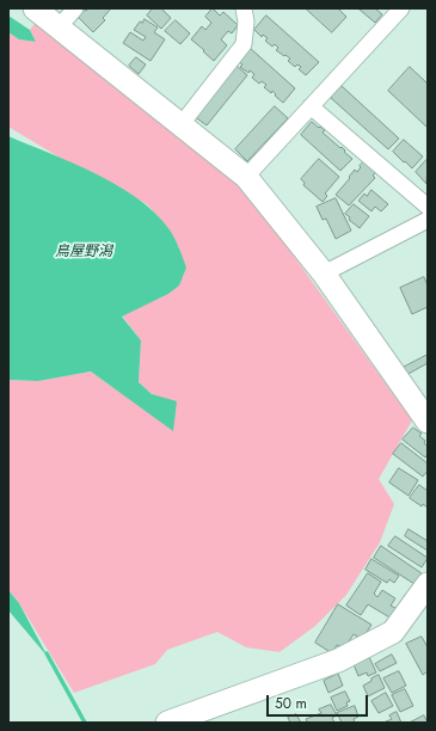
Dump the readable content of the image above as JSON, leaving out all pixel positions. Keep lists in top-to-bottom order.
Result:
{
  "water": ["鳥屋野潟"],
  "scale_bar": "50 m"
}
